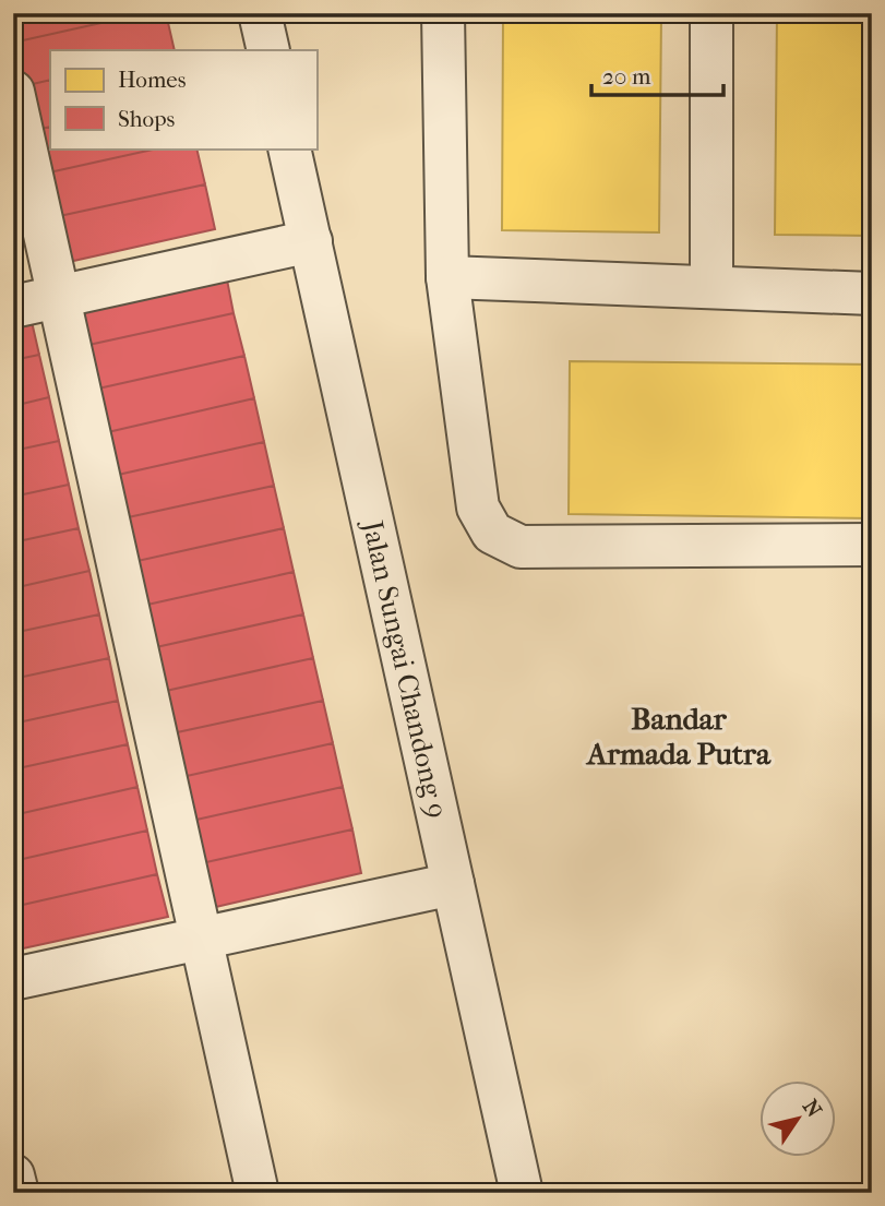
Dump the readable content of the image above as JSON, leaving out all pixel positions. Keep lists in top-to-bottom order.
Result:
{
  "streets": {
    "street": ["Jalan Sungai Chandong 9"]
  },
  "districts": ["Bandar Armada Putra"],
  "legend": ["Homes", "Shops"],
  "scale_bar": "20 m",
  "north": "top right"
}
